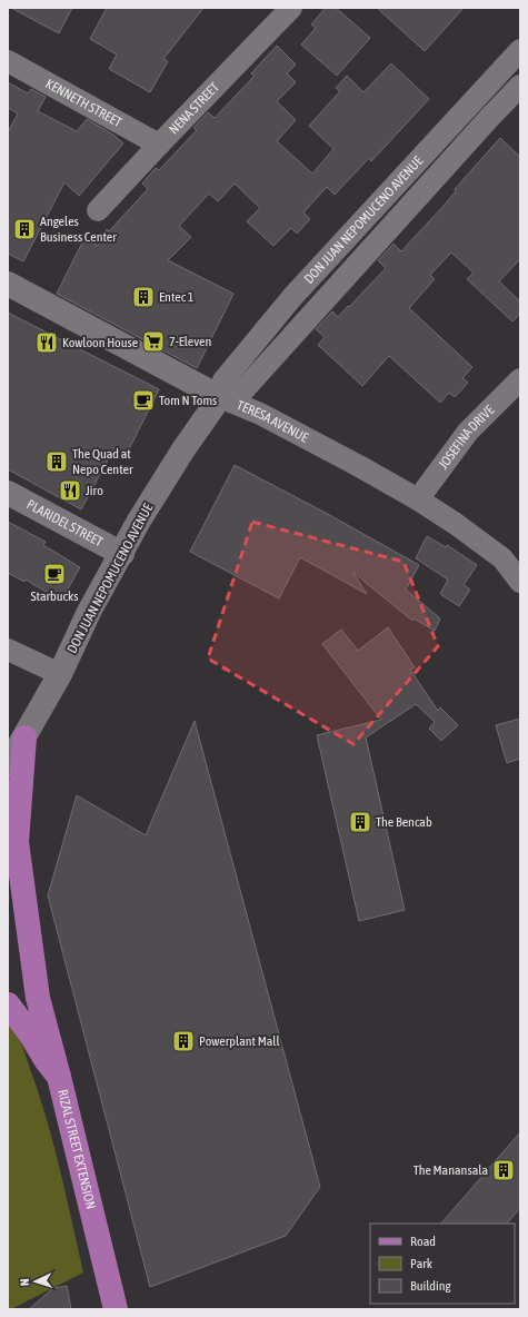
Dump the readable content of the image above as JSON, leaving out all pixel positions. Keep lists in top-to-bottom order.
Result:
{
  "streets": {
    "main road": ["RIZAL STREET EXTENSION"],
    "street": [
      "KENNETH STREET",
      "NENA STREET",
      "DON JUAN NEPOMUCENO AVENUE",
      "TERESA AVENUE",
      "JOSEFINA DRIVE",
      "PLARIDEL STREET"
    ]
  },
  "crossings": [
    ["KENNETH STREET", "NENA STREET"],
    ["DON JUAN NEPOMUCENO AVENUE", "TERESA AVENUE"],
    ["DON JUAN NEPOMUCENO AVENUE", "PLARIDEL STREET"],
    ["TERESA AVENUE", "JOSEFINA DRIVE"]
  ],
  "places": {
    "building": [
      "Angeles Business Center",
      "Entec 1",
      "The Quad at Nepo Center",
      "The Bencab",
      "Powerplant Mall",
      "The Manansala"
    ],
    "supermarket": ["7-Eleven"],
    "restaurant": ["Kowloon House", "Jiro"],
    "cafe": ["Tom N Toms", "Starbucks"]
  },
  "legend": ["Road", "Park", "Building"],
  "north": "left"
}
